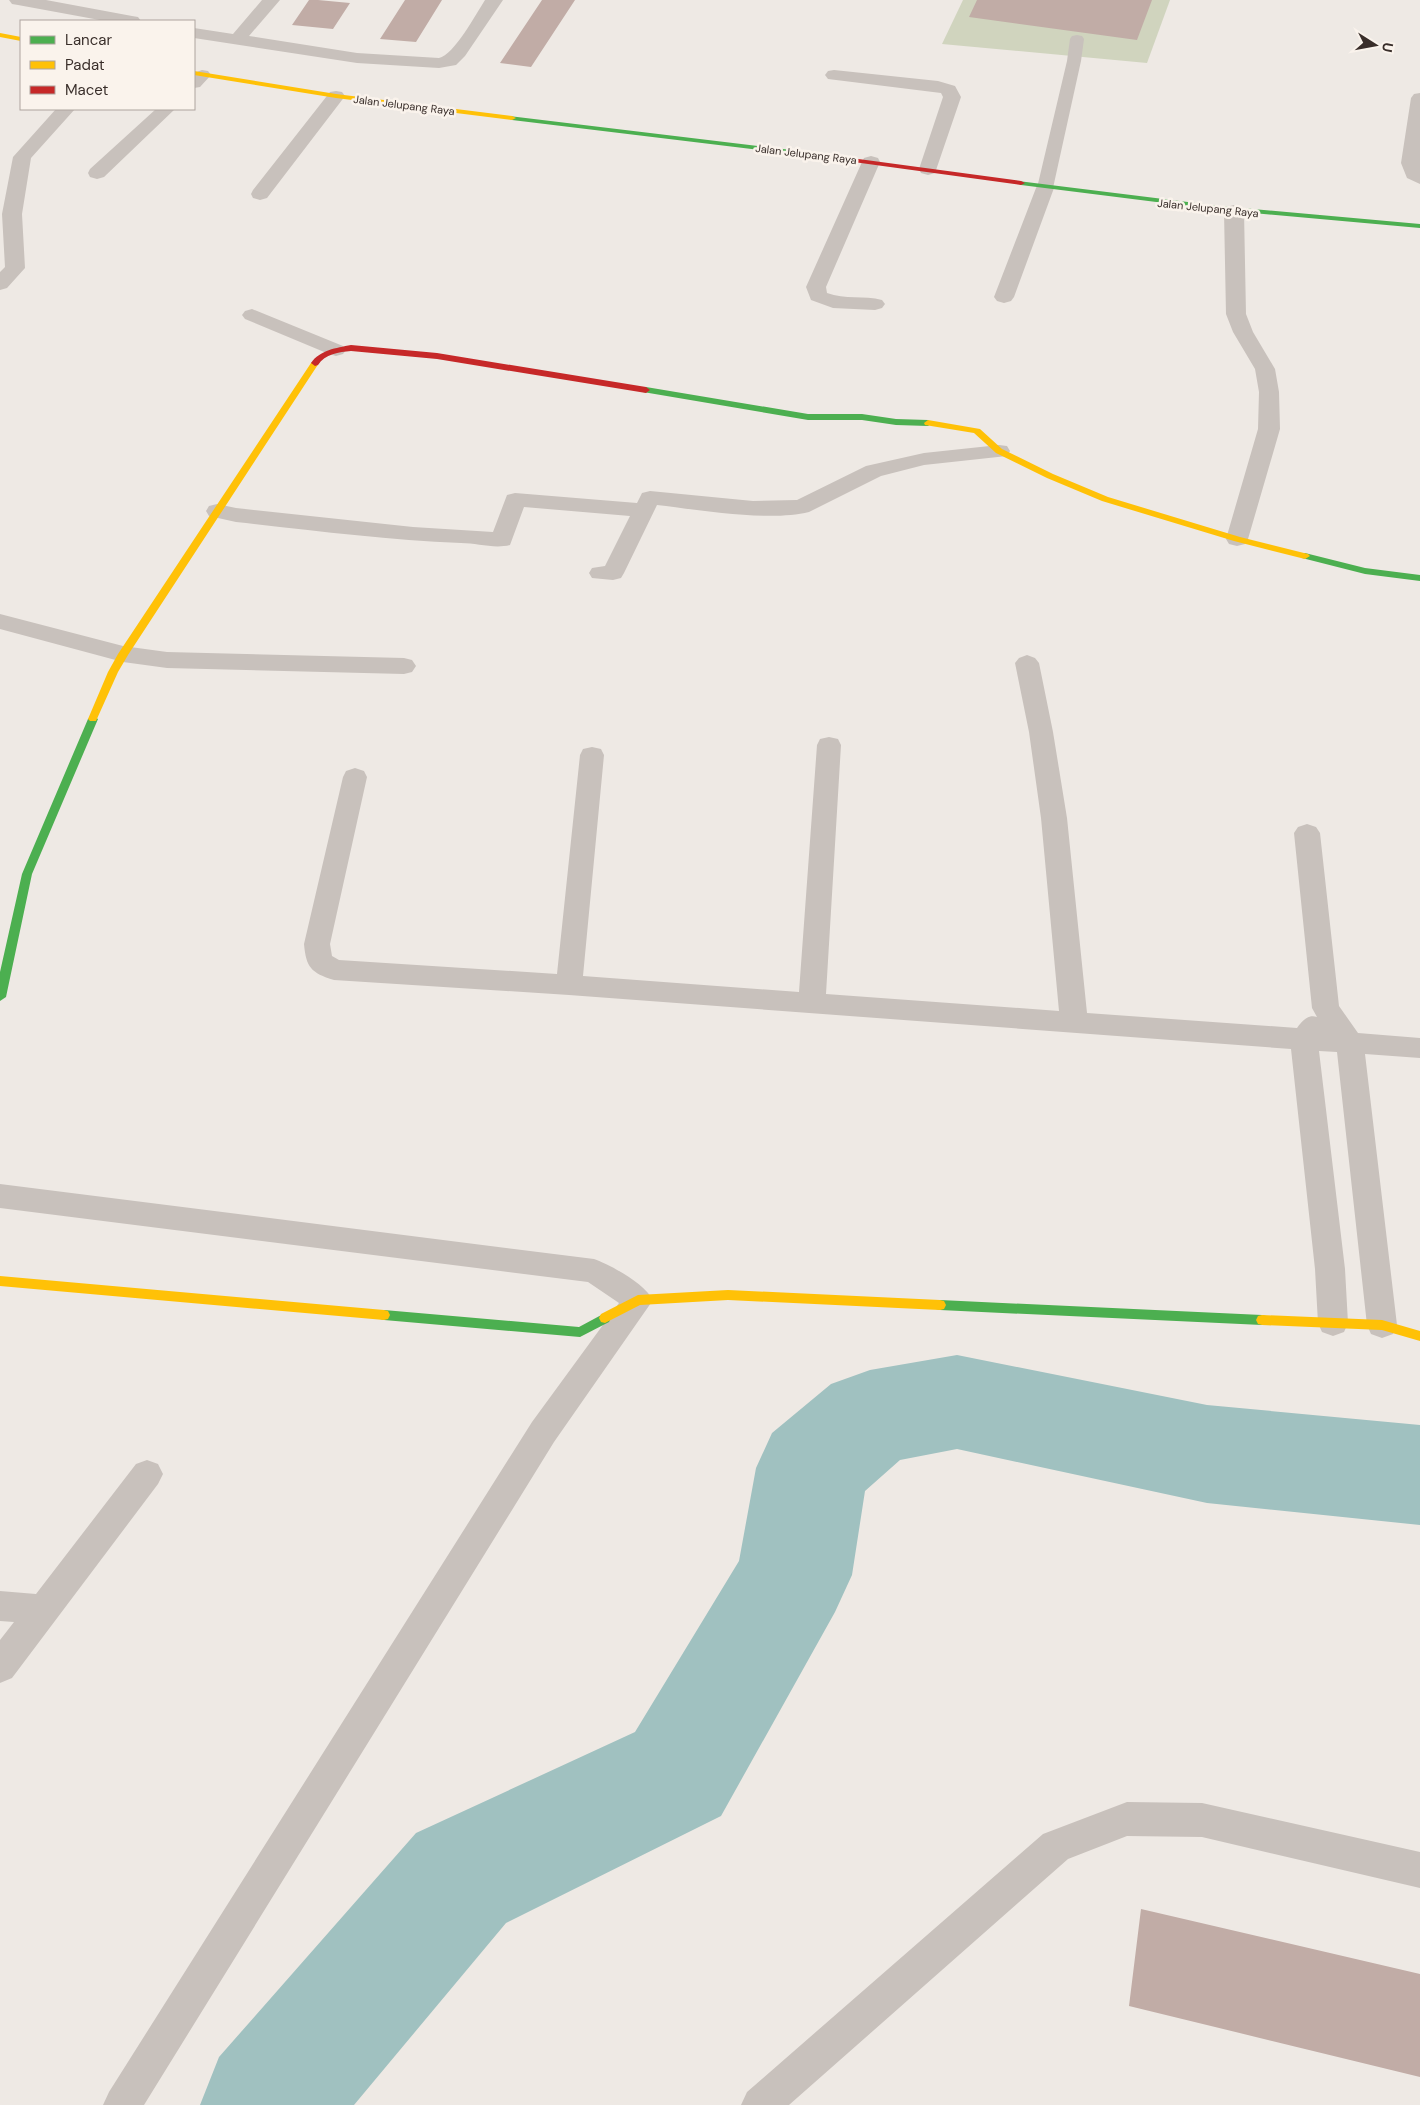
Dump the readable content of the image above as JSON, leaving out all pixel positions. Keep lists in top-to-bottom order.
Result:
{
  "streets": {
    "street": ["Jalan Jelupang Raya"]
  },
  "legend": ["Lancar", "Padat", "Macet"],
  "north": "right"
}
